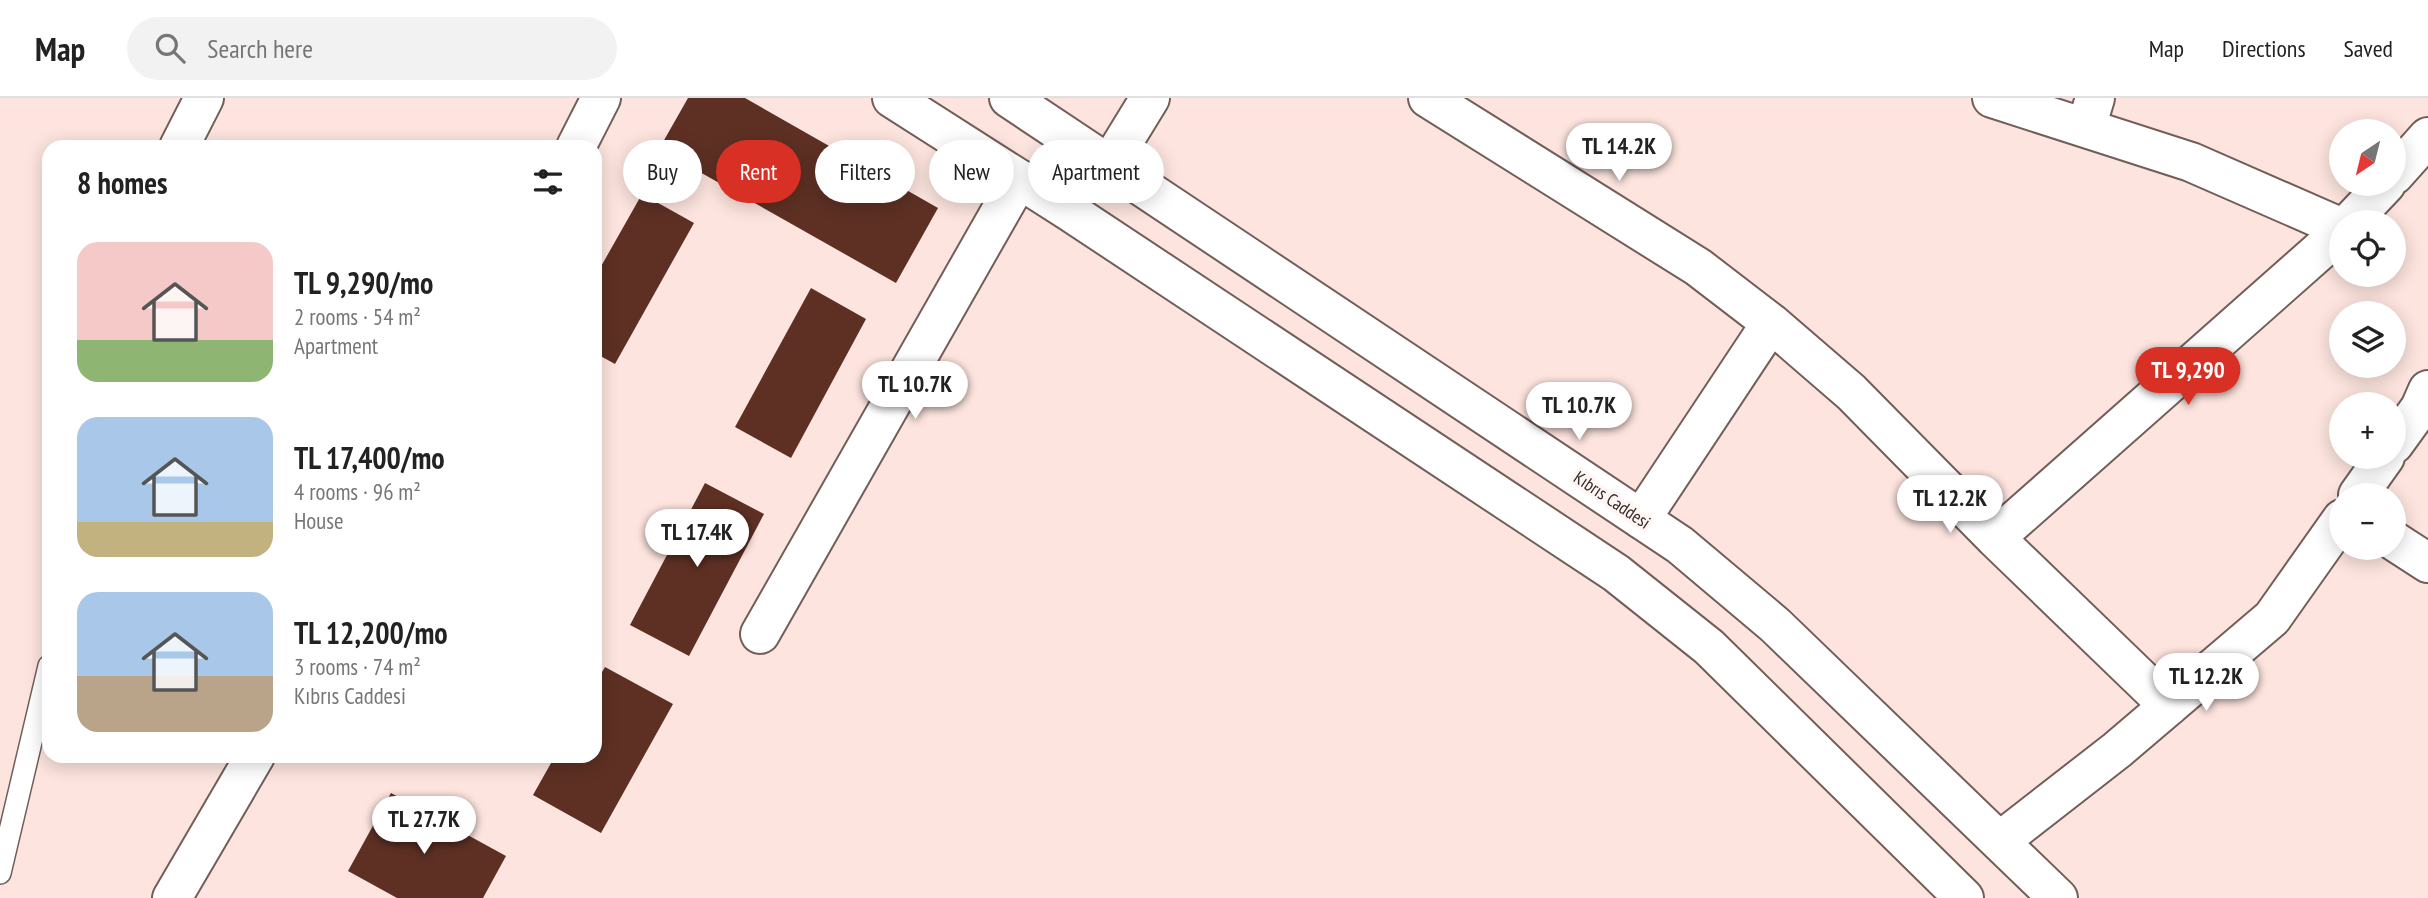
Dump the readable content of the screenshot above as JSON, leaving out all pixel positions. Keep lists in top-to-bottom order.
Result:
{
  "streets": {
    "street": ["Kıbrıs Caddesi"]
  },
  "north": "bottom left",
  "page": {
    "header": "Map",
    "search": "Search here",
    "nav": ["Map", "Directions", "Saved"],
    "map_buttons": ["+", "−"],
    "price": [
      "TL 14.2K",
      "TL 9,290",
      "TL 10.7K",
      "TL 10.7K",
      "TL 12.2K",
      "TL 17.4K",
      "TL 12.2K",
      "TL 27.7K"
    ],
    "chip": [
      "Buy",
      "Rent",
      "Filters",
      "New",
      "Apartment"
    ],
    "heading": "8 homes",
    "list": [
      {
        "name": "TL 9,290/mo",
        "note": "2 rooms · 54 m² · Apartment"
      },
      {
        "name": "TL 17,400/mo",
        "note": "4 rooms · 96 m² · House"
      },
      {
        "name": "TL 12,200/mo",
        "note": "3 rooms · 74 m² · Kıbrıs Caddesi"
      }
    ]
  }
}
